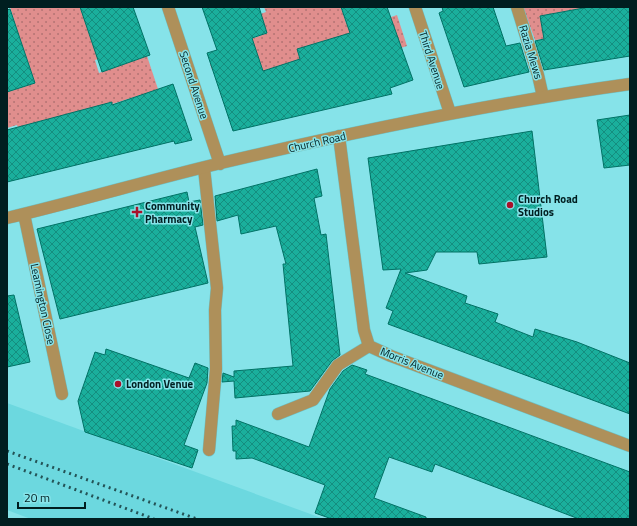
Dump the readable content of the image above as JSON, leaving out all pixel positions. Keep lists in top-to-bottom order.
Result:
{
  "streets": {
    "street": [
      "Razia Mews",
      "Third Avenue",
      "Second Avenue",
      "Church Road",
      "Leamington Close",
      "Morris Avenue"
    ]
  },
  "crossings": [
    ["Razia Mews", "Church Road"],
    ["Third Avenue", "Church Road"],
    ["Second Avenue", "Church Road"],
    ["Church Road", "Leamington Close"],
    ["Church Road", "Morris Avenue"]
  ],
  "places": {
    "other": ["Church Road Studios", "London Venue"],
    "health": ["Community Pharmacy"]
  },
  "scale_bar": "20 m"
}
